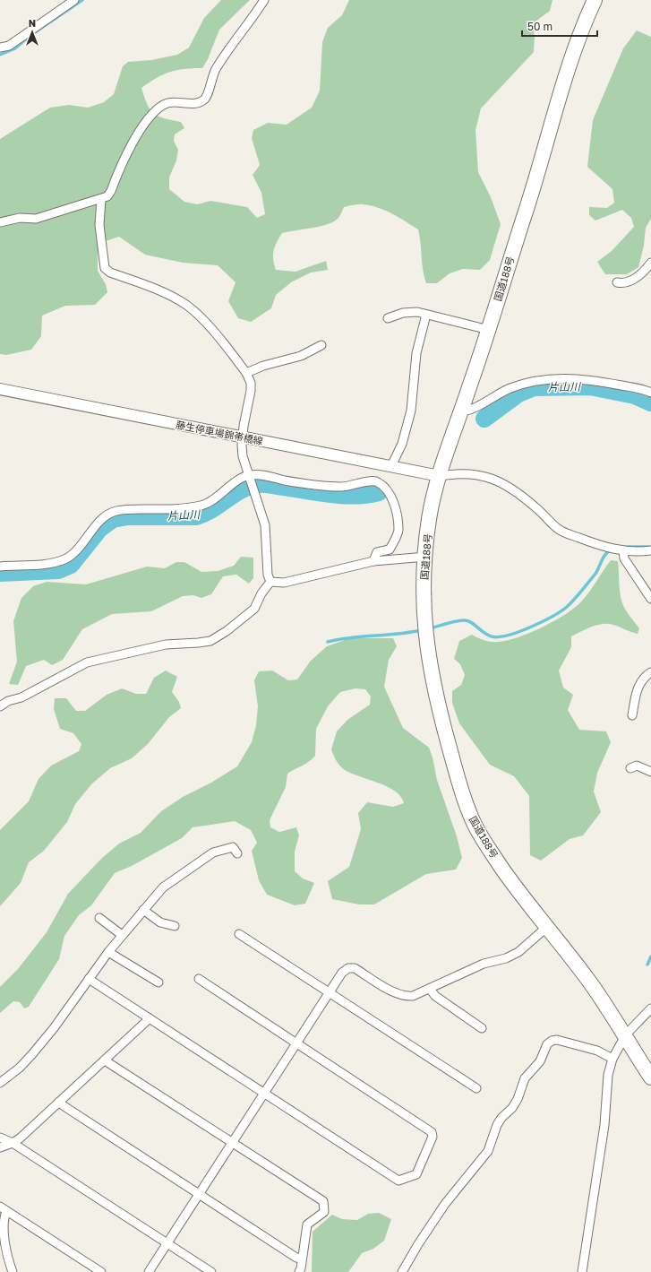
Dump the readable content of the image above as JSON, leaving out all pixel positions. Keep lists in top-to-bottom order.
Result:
{
  "streets": {
    "highway": ["国道188号"],
    "main road": ["藤生停車場錦帯橋線"]
  },
  "crossings": [
    ["国道188号", "藤生停車場錦帯橋線"]
  ],
  "water": ["片山川"],
  "scale_bar": "50 m",
  "north": "top"
}
